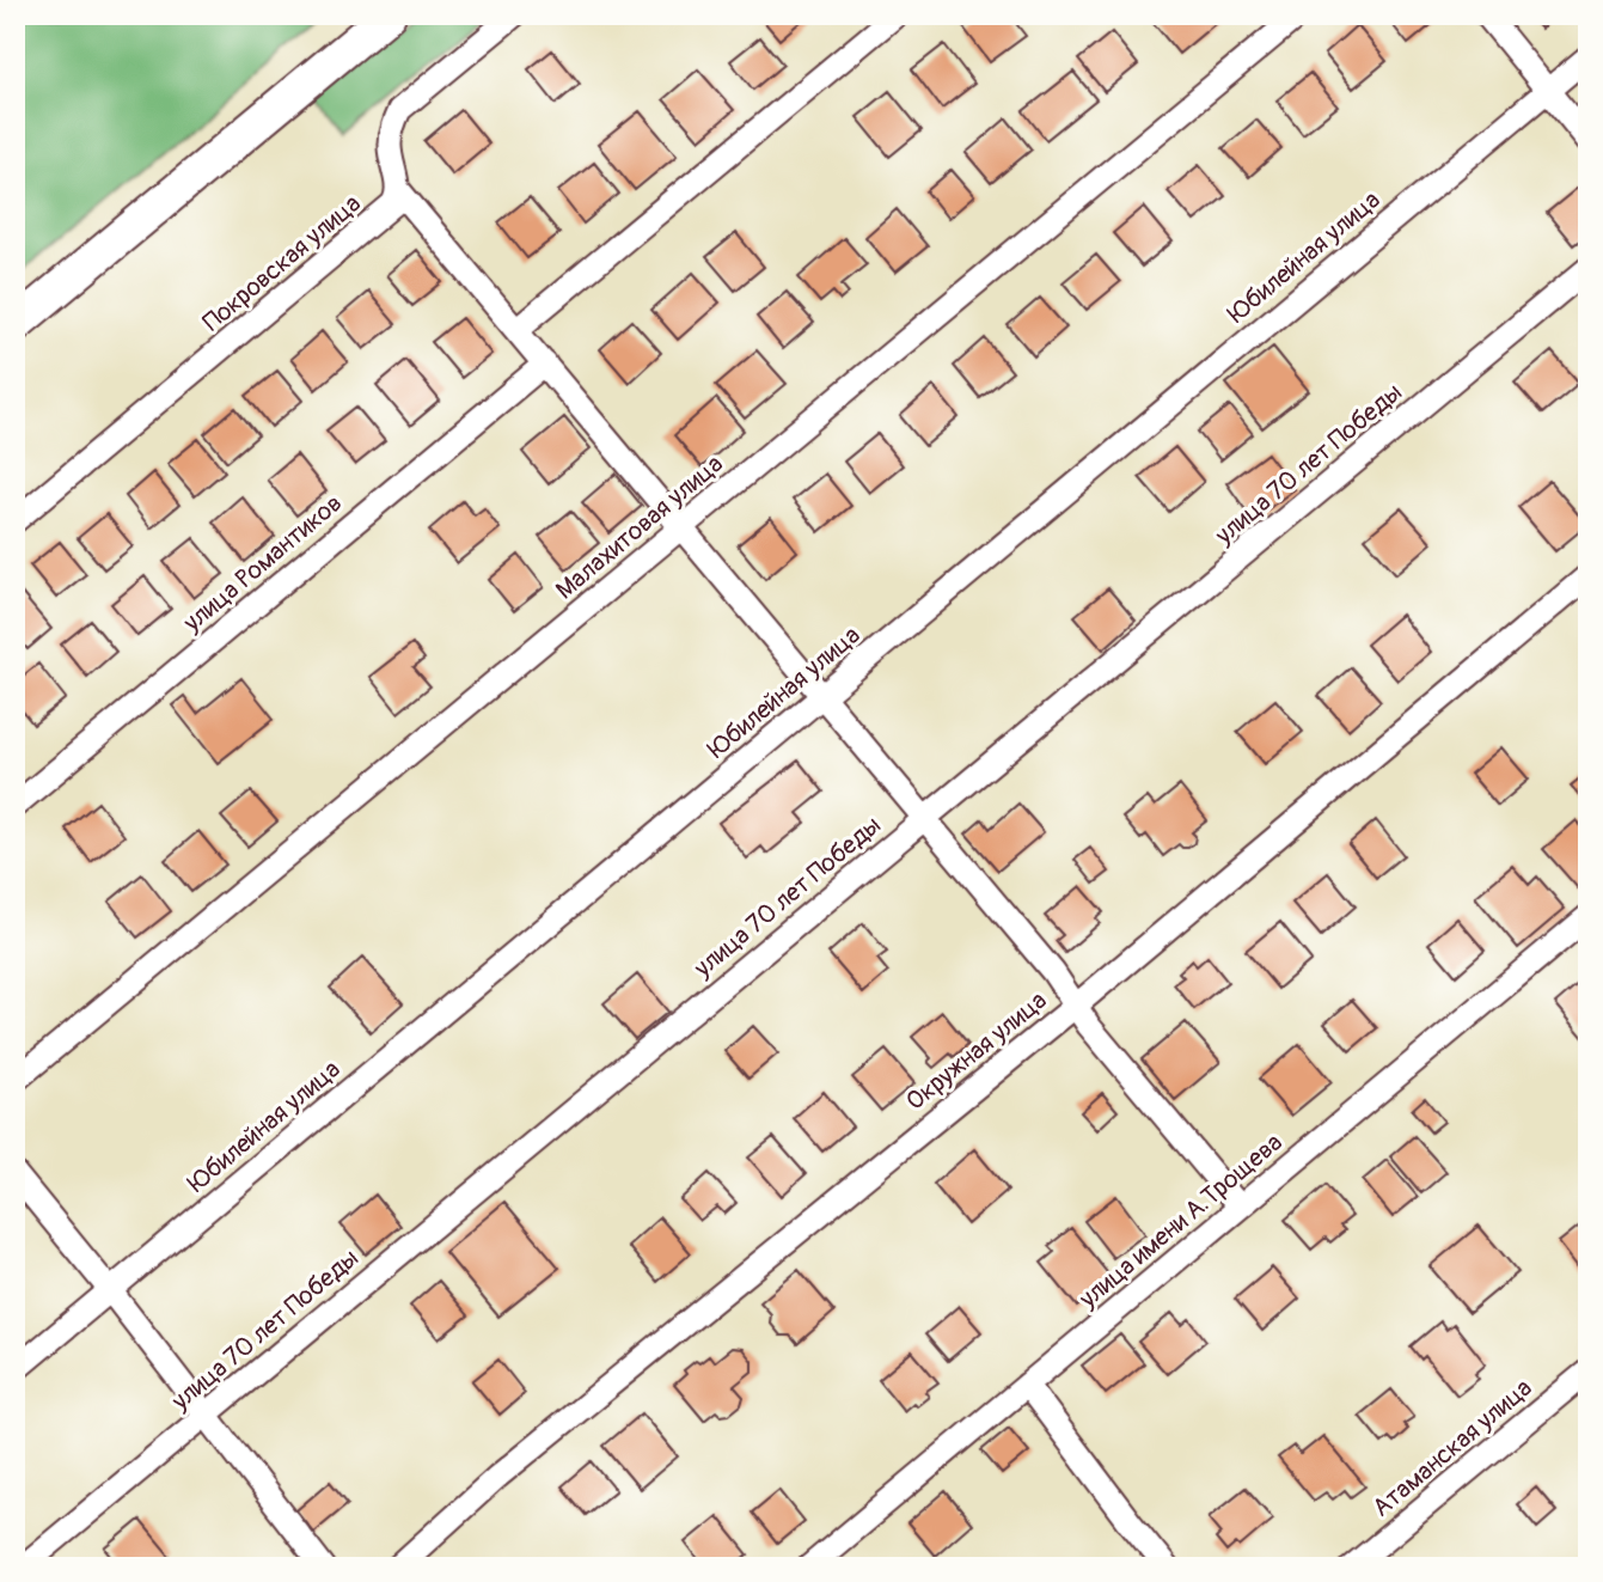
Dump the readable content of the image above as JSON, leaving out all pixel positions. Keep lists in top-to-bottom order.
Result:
{
  "streets": {
    "street": [
      "Юбилейная улица",
      "Покровская улица",
      "улица 70 лет Победы",
      "Малахитовая улица",
      "улица Романтиков",
      "Окружная улица",
      "улица имени А.Трощева",
      "Атаманская улица"
    ]
  }
}
